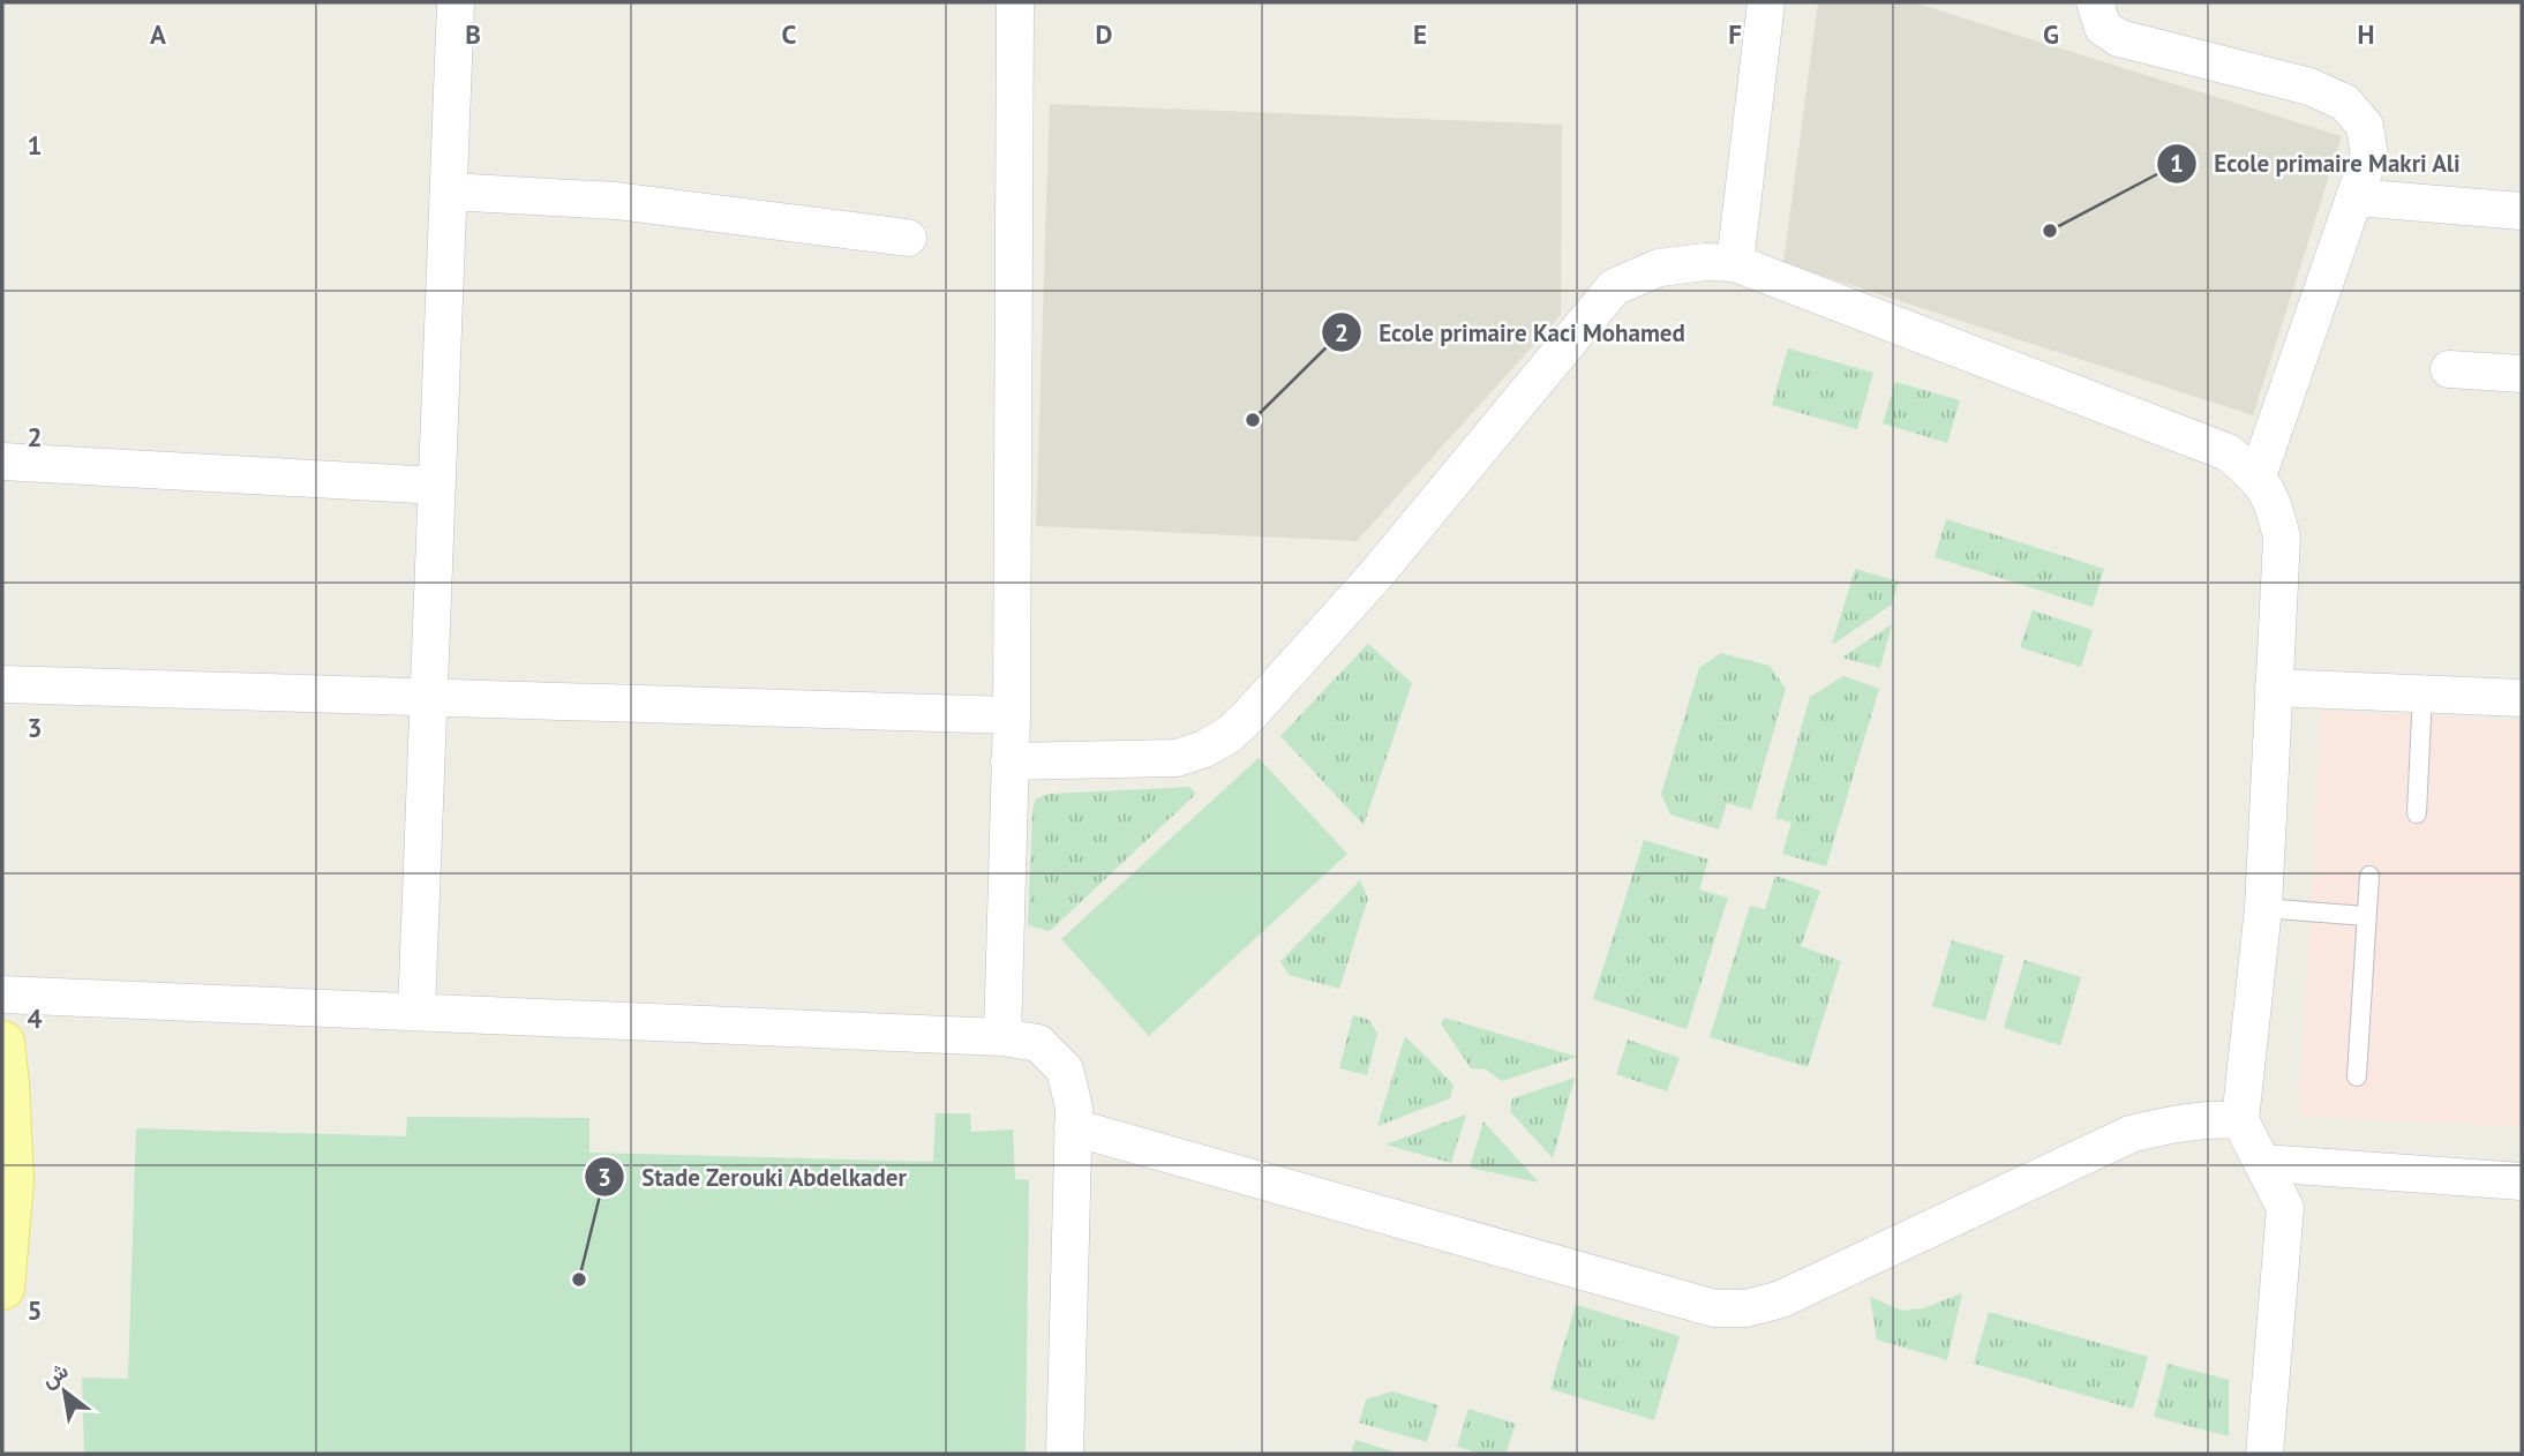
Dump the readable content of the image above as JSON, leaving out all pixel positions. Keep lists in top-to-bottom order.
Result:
{
  "places": ["Ecole primaire Makri Ali", "Ecole primaire Kaci Mohamed", "Stade Zerouki Abdelkader"],
  "north": "top left",
  "grid": {
    "columns": [
      "A",
      "B",
      "C",
      "D",
      "E",
      "F",
      "G",
      "H"
    ],
    "rows": [
      "1",
      "2",
      "3",
      "4",
      "5"
    ]
  }
}
